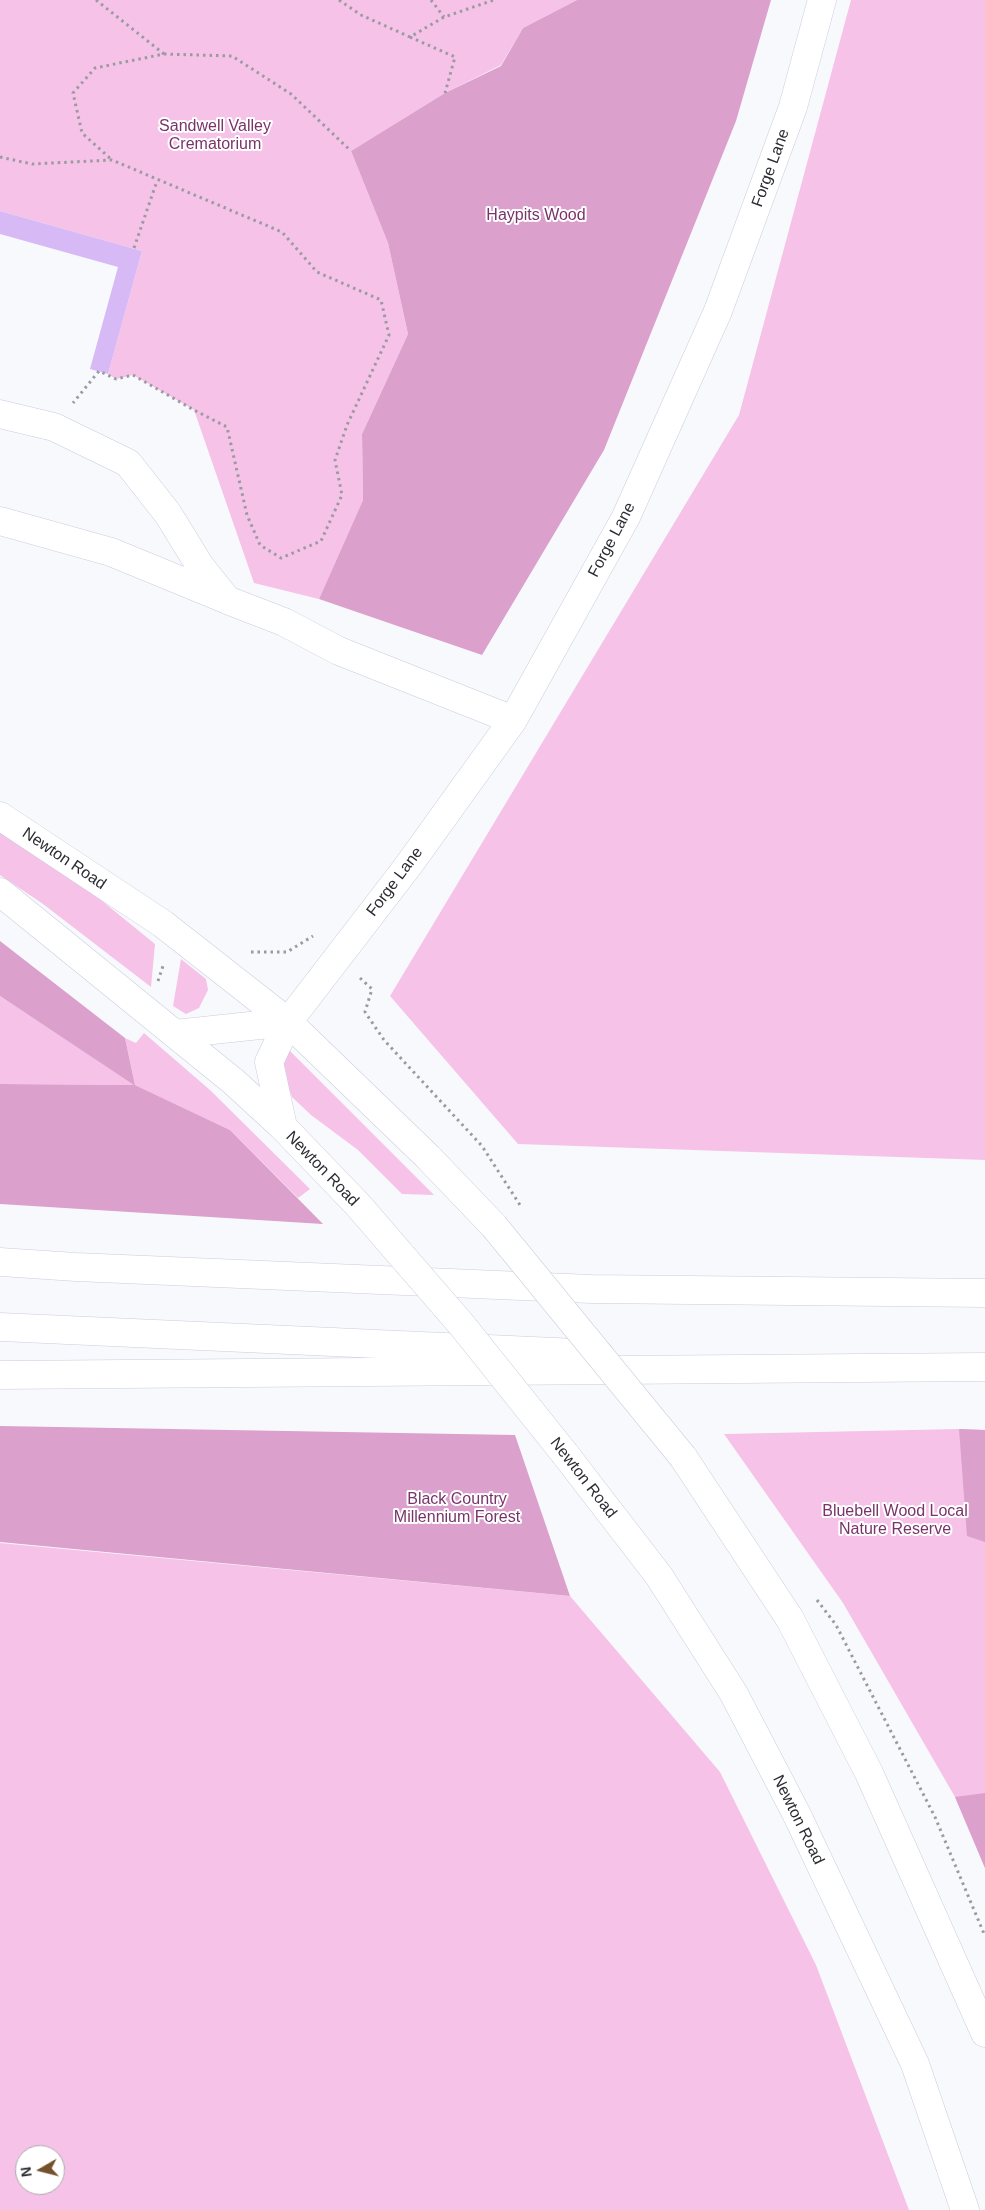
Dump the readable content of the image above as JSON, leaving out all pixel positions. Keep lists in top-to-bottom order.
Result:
{
  "streets": {
    "main road": ["Forge Lane", "Newton Road"]
  },
  "crossings": [
    ["Forge Lane", "Newton Road"]
  ],
  "parks": [
    "Sandwell Valley Crematorium",
    "Haypits Wood",
    "Black Country Millennium Forest",
    "Bluebell Wood Local Nature Reserve"
  ],
  "north": "left"
}
